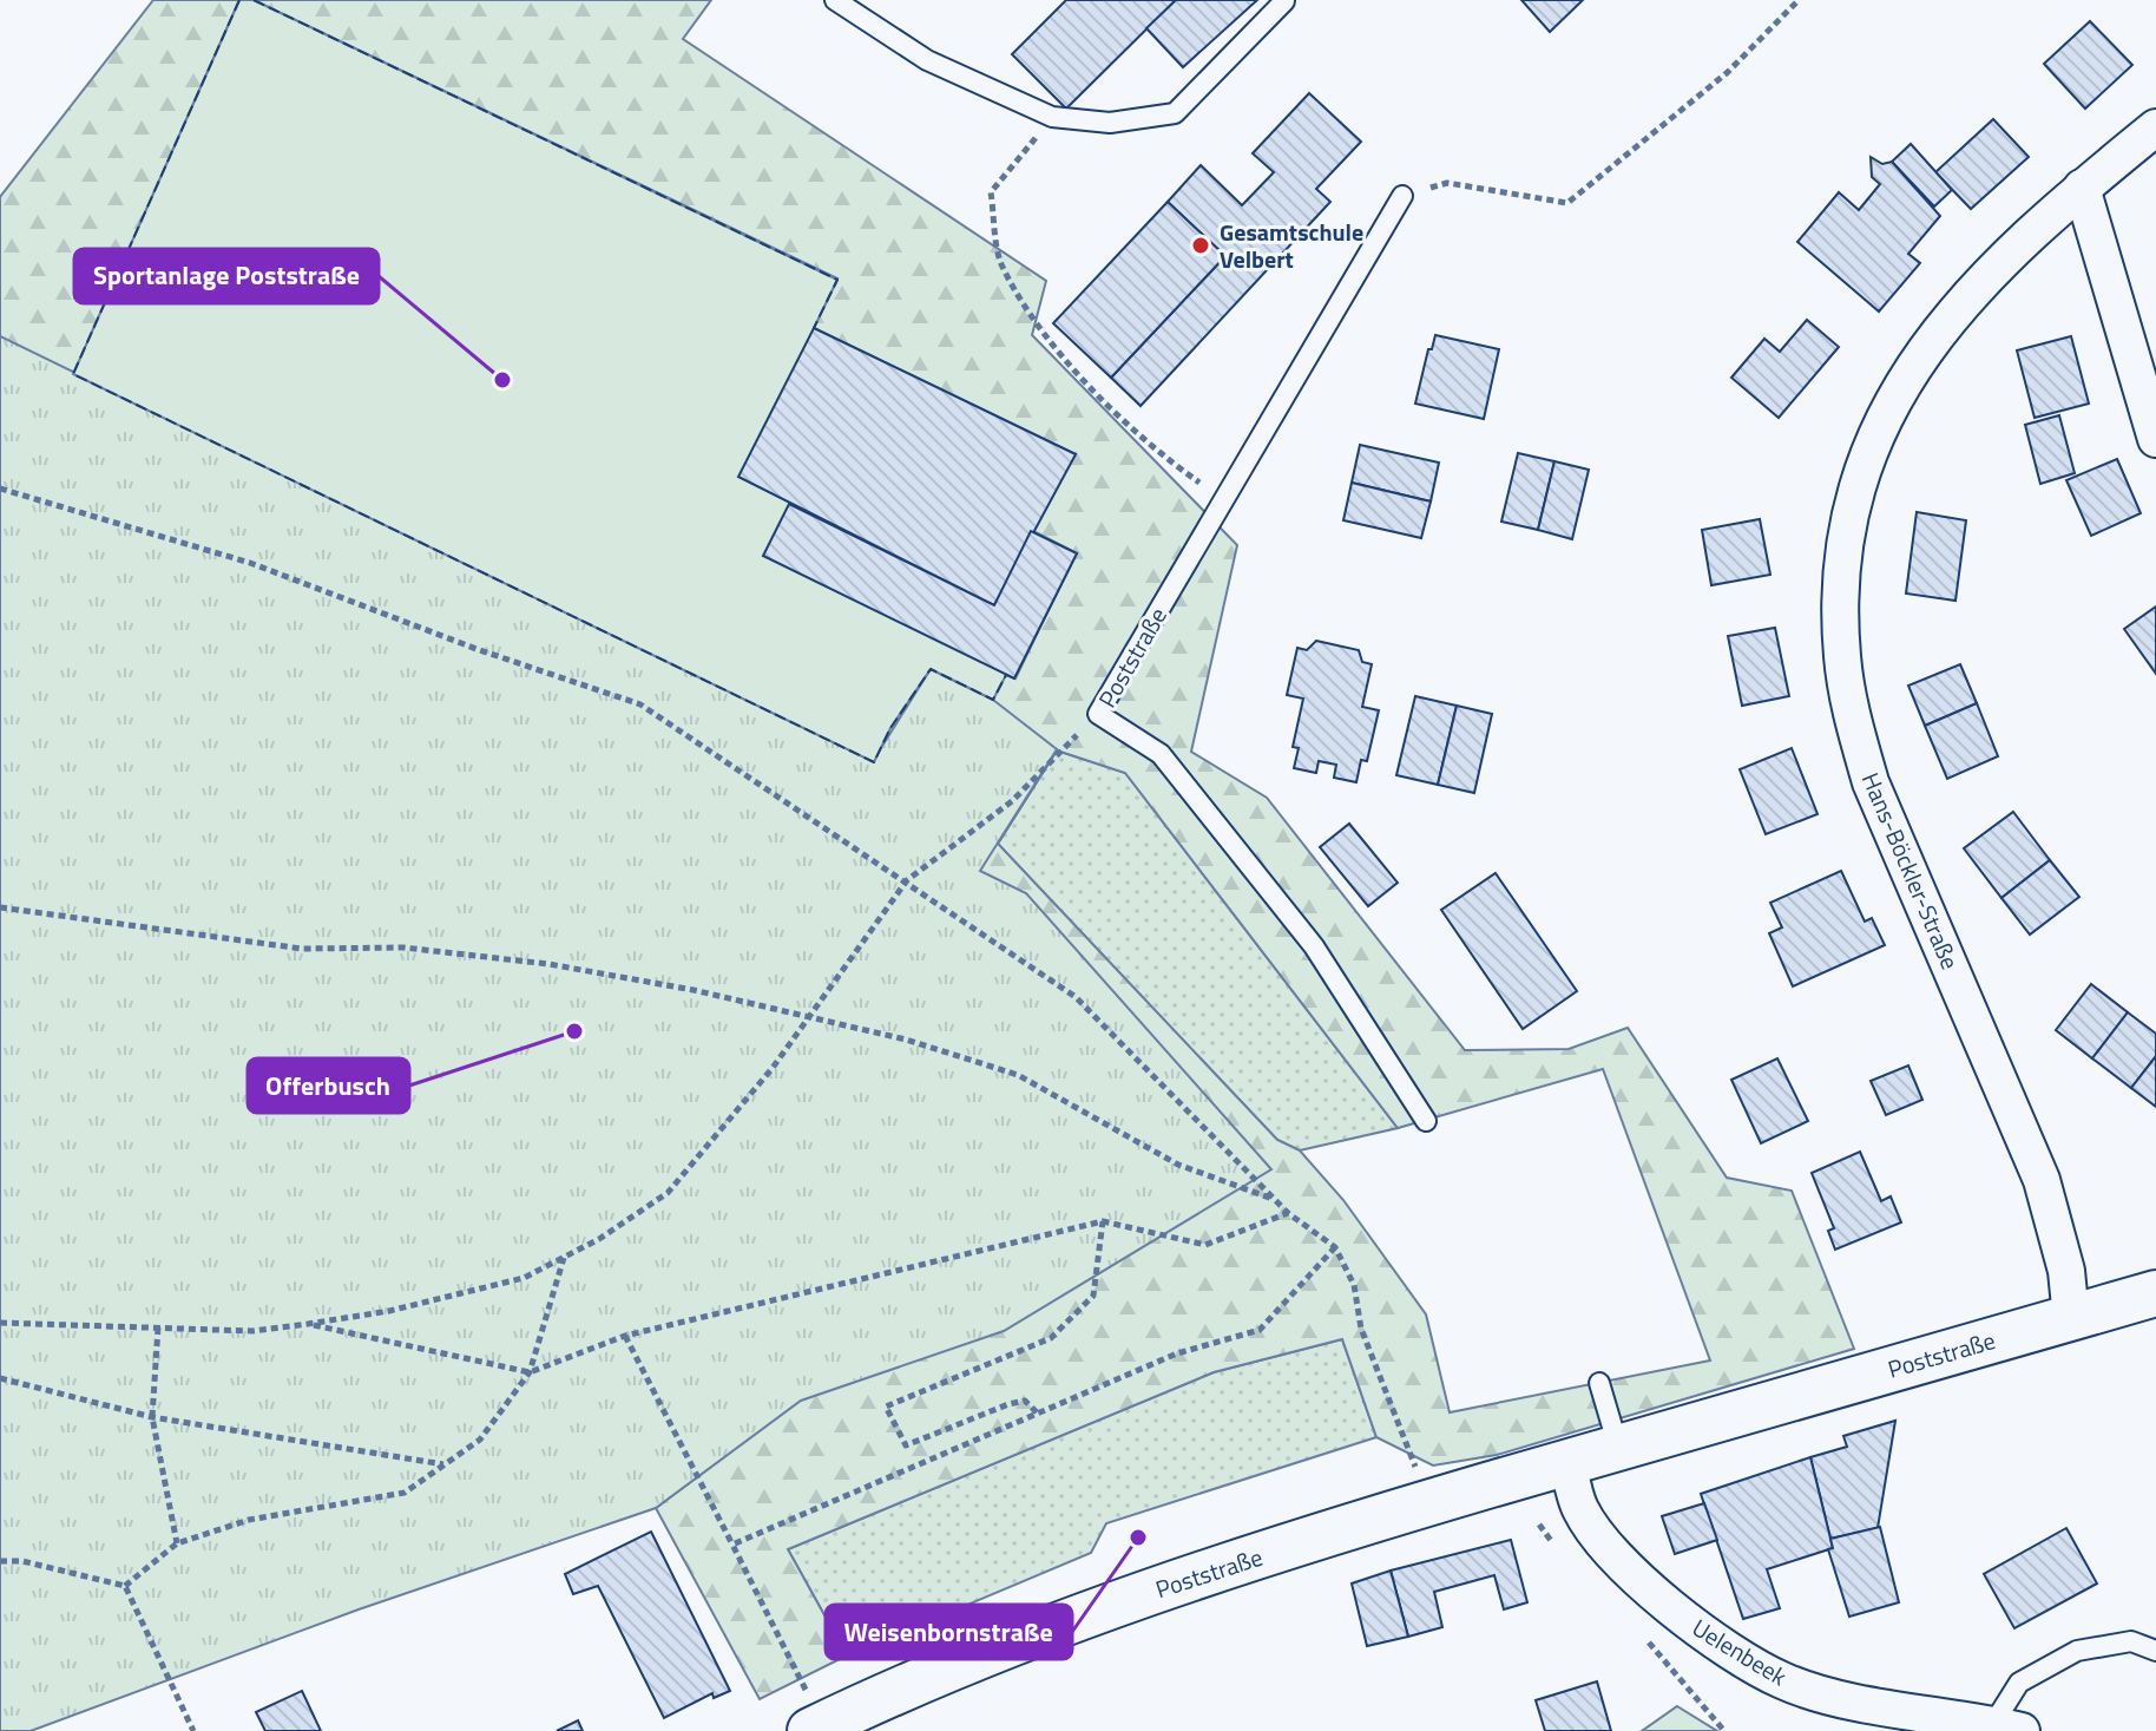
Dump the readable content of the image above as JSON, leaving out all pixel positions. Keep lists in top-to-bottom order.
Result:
{
  "streets": {
    "street": ["Poststraße", "Hans-Böckler-Straße", "Uelenbeek"]
  },
  "crossings": [
    ["Poststraße", "Hans-Böckler-Straße"],
    ["Poststraße", "Uelenbeek"]
  ],
  "places": [
    "Gesamtschule Velbert",
    "Sportanlage Poststraße",
    "Offerbusch",
    "Weisenbornstraße"
  ]
}
